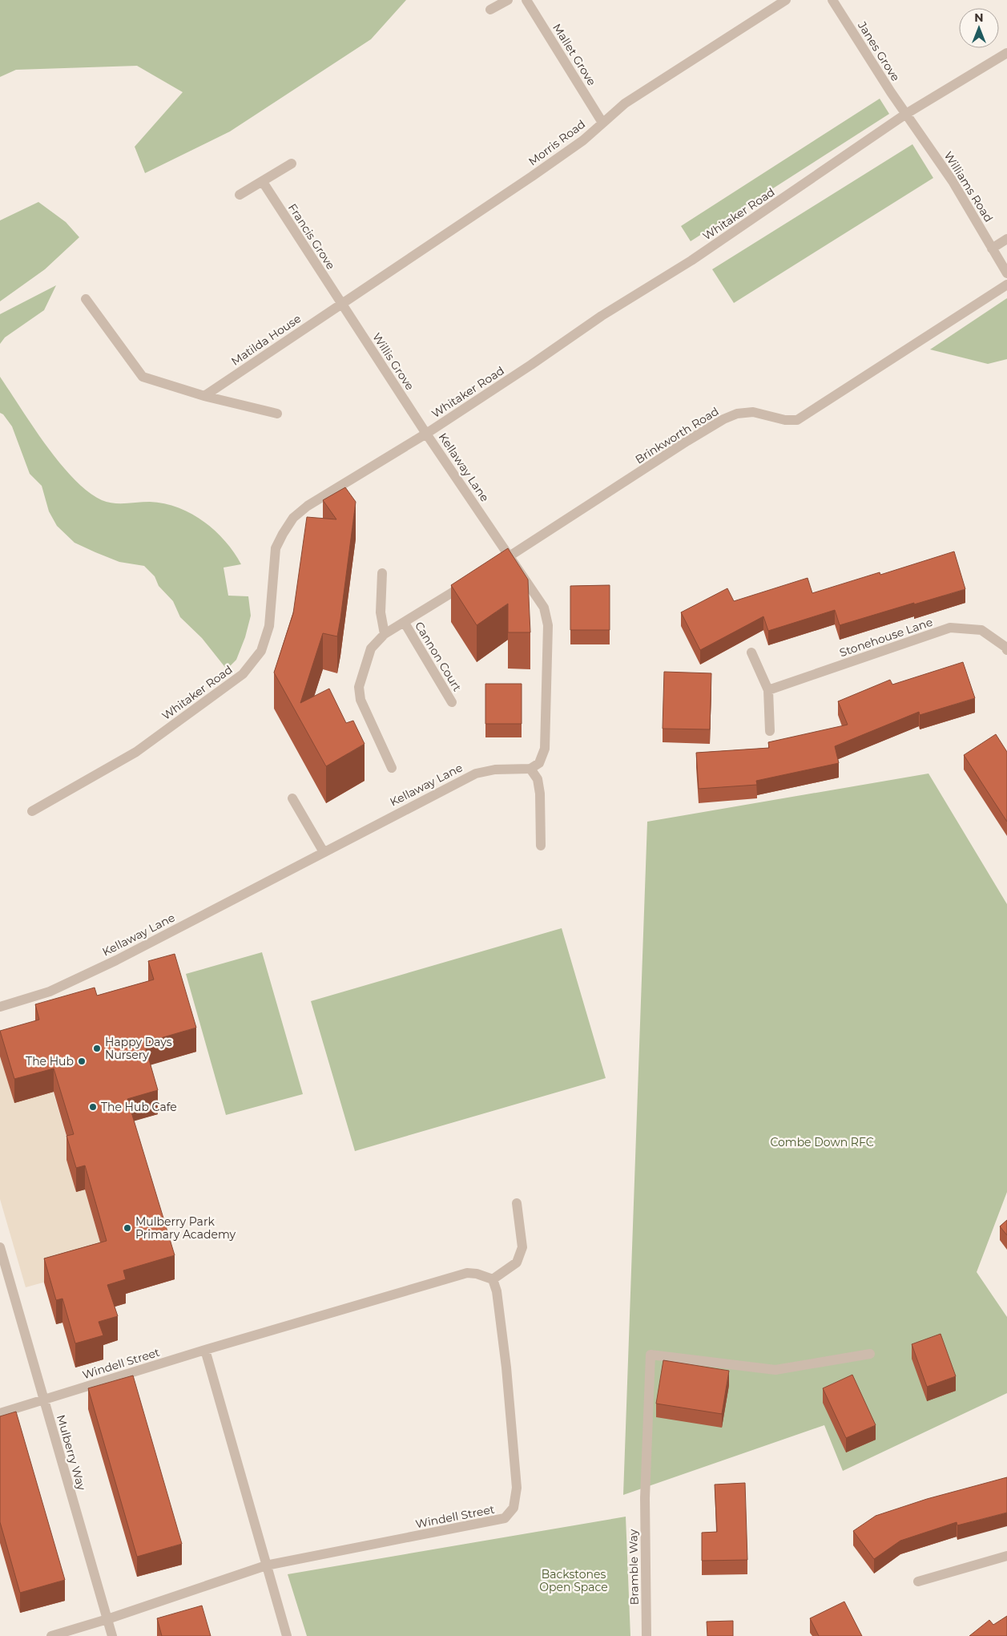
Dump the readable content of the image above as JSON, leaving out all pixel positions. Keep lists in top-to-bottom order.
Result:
{
  "streets": {
    "street": [
      "Janes Grove",
      "Mallet Grove",
      "Morris Road",
      "Williams Road",
      "Whitaker Road",
      "Francis Grove",
      "Matilda House",
      "Willis Grove",
      "Brinkworth Road",
      "Kellaway Lane",
      "Stonehouse Lane",
      "Cannon Court",
      "Windell Street",
      "Mulberry Way",
      "Bramble Way"
    ]
  },
  "crossings": [
    ["Janes Grove", "Williams Road"],
    ["Janes Grove", "Whitaker Road"],
    ["Mallet Grove", "Morris Road"],
    ["Morris Road", "Francis Grove"],
    ["Morris Road", "Matilda House"],
    ["Morris Road", "Willis Grove"],
    ["Williams Road", "Whitaker Road"],
    ["Whitaker Road", "Willis Grove"],
    ["Whitaker Road", "Kellaway Lane"],
    ["Francis Grove", "Matilda House"],
    ["Francis Grove", "Willis Grove"],
    ["Matilda House", "Willis Grove"],
    ["Willis Grove", "Kellaway Lane"],
    ["Brinkworth Road", "Kellaway Lane"],
    ["Windell Street", "Mulberry Way"]
  ],
  "parks": ["Combe Down RFC", "Backstones Open Space"],
  "places": [
    "Happy Days Nursery",
    "The Hub",
    "The Hub Cafe",
    "Mulberry Park Primary Academy"
  ],
  "north": "top"
}
